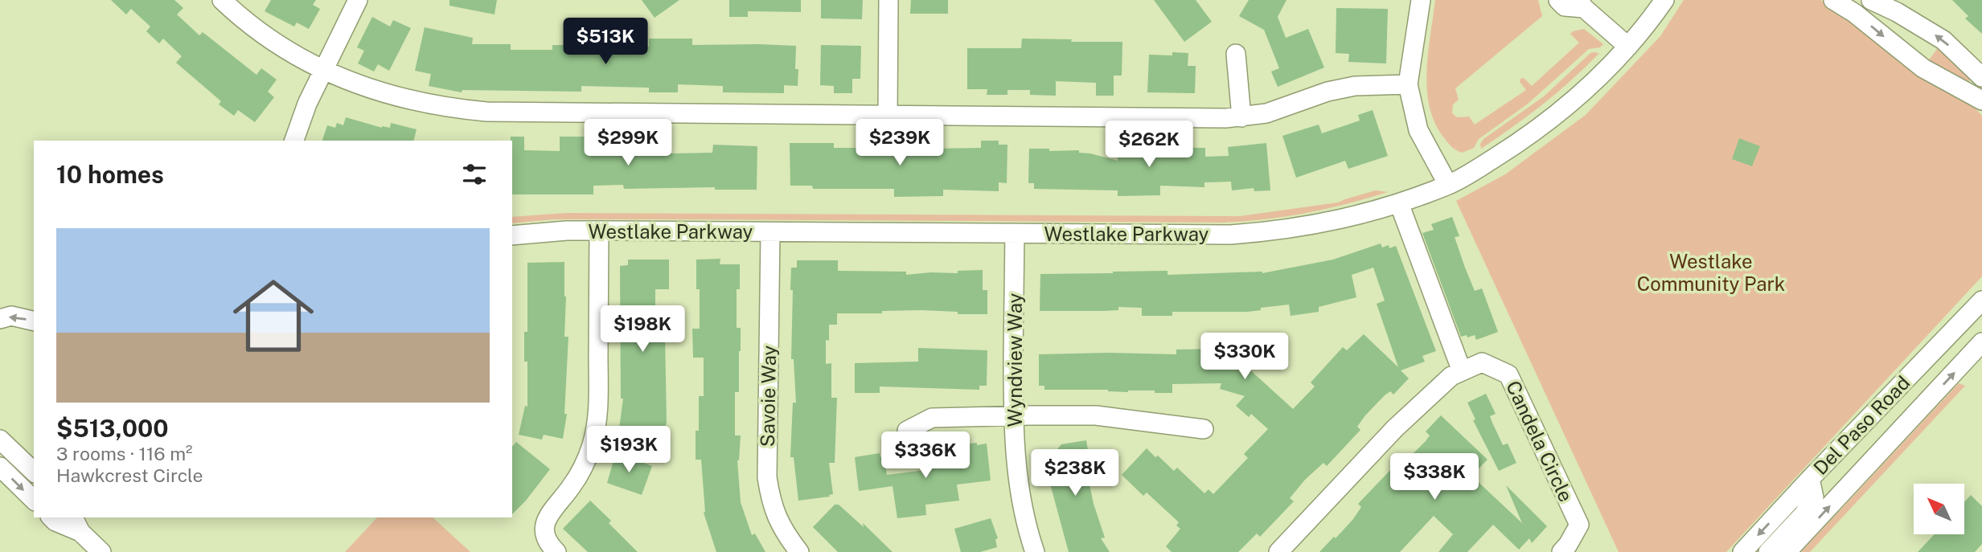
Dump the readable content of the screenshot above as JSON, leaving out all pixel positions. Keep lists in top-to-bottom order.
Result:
{
  "streets": {
    "street": [
      "Westlake Parkway",
      "Wyndview Way",
      "Savoie Way",
      "Del Paso Road",
      "Candela Circle"
    ]
  },
  "crossings": [
    ["Westlake Parkway", "Wyndview Way"],
    ["Westlake Parkway", "Savoie Way"]
  ],
  "parks": ["Westlake Community Park"],
  "north": "top left",
  "page": {
    "price": [
      "$513K",
      "$299K",
      "$239K",
      "$262K",
      "$198K",
      "$330K",
      "$193K",
      "$336K",
      "$238K",
      "$338K"
    ],
    "heading": "10 homes",
    "list": [
      {
        "name": "$513,000",
        "note": "3 rooms · 116 m² · Hawkcrest Circle"
      }
    ]
  }
}
